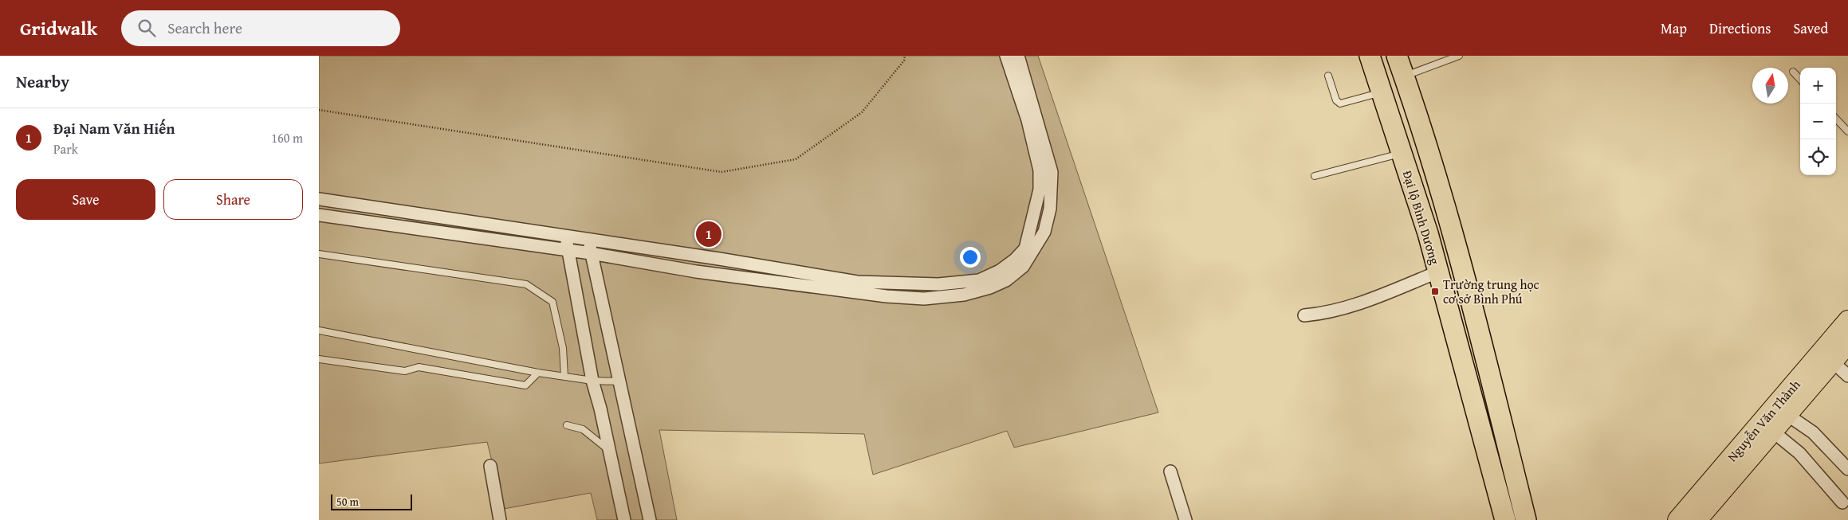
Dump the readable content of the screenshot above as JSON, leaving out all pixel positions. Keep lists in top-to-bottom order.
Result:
{
  "streets": {
    "highway": ["Đại lộ Bình Dương"],
    "main road": ["Nguyễn Văn Thành"]
  },
  "places": {
    "transit": ["Trường trung học cơ sở Bình Phú"]
  },
  "scale_bar": "50 m",
  "north": "top",
  "page": {
    "header": "Gridwalk",
    "search": "Search here",
    "nav": ["Map", "Directions", "Saved"],
    "heading": "Nearby",
    "map_buttons": ["+", "−"],
    "list": [
      {
        "mark": "1",
        "name": "Đại Nam Văn Hiến",
        "note": "Park",
        "value": "160 m"
      }
    ],
    "buttons": ["Save", "Share"],
    "pins": "1",
    "scale": "50 m"
  }
}
